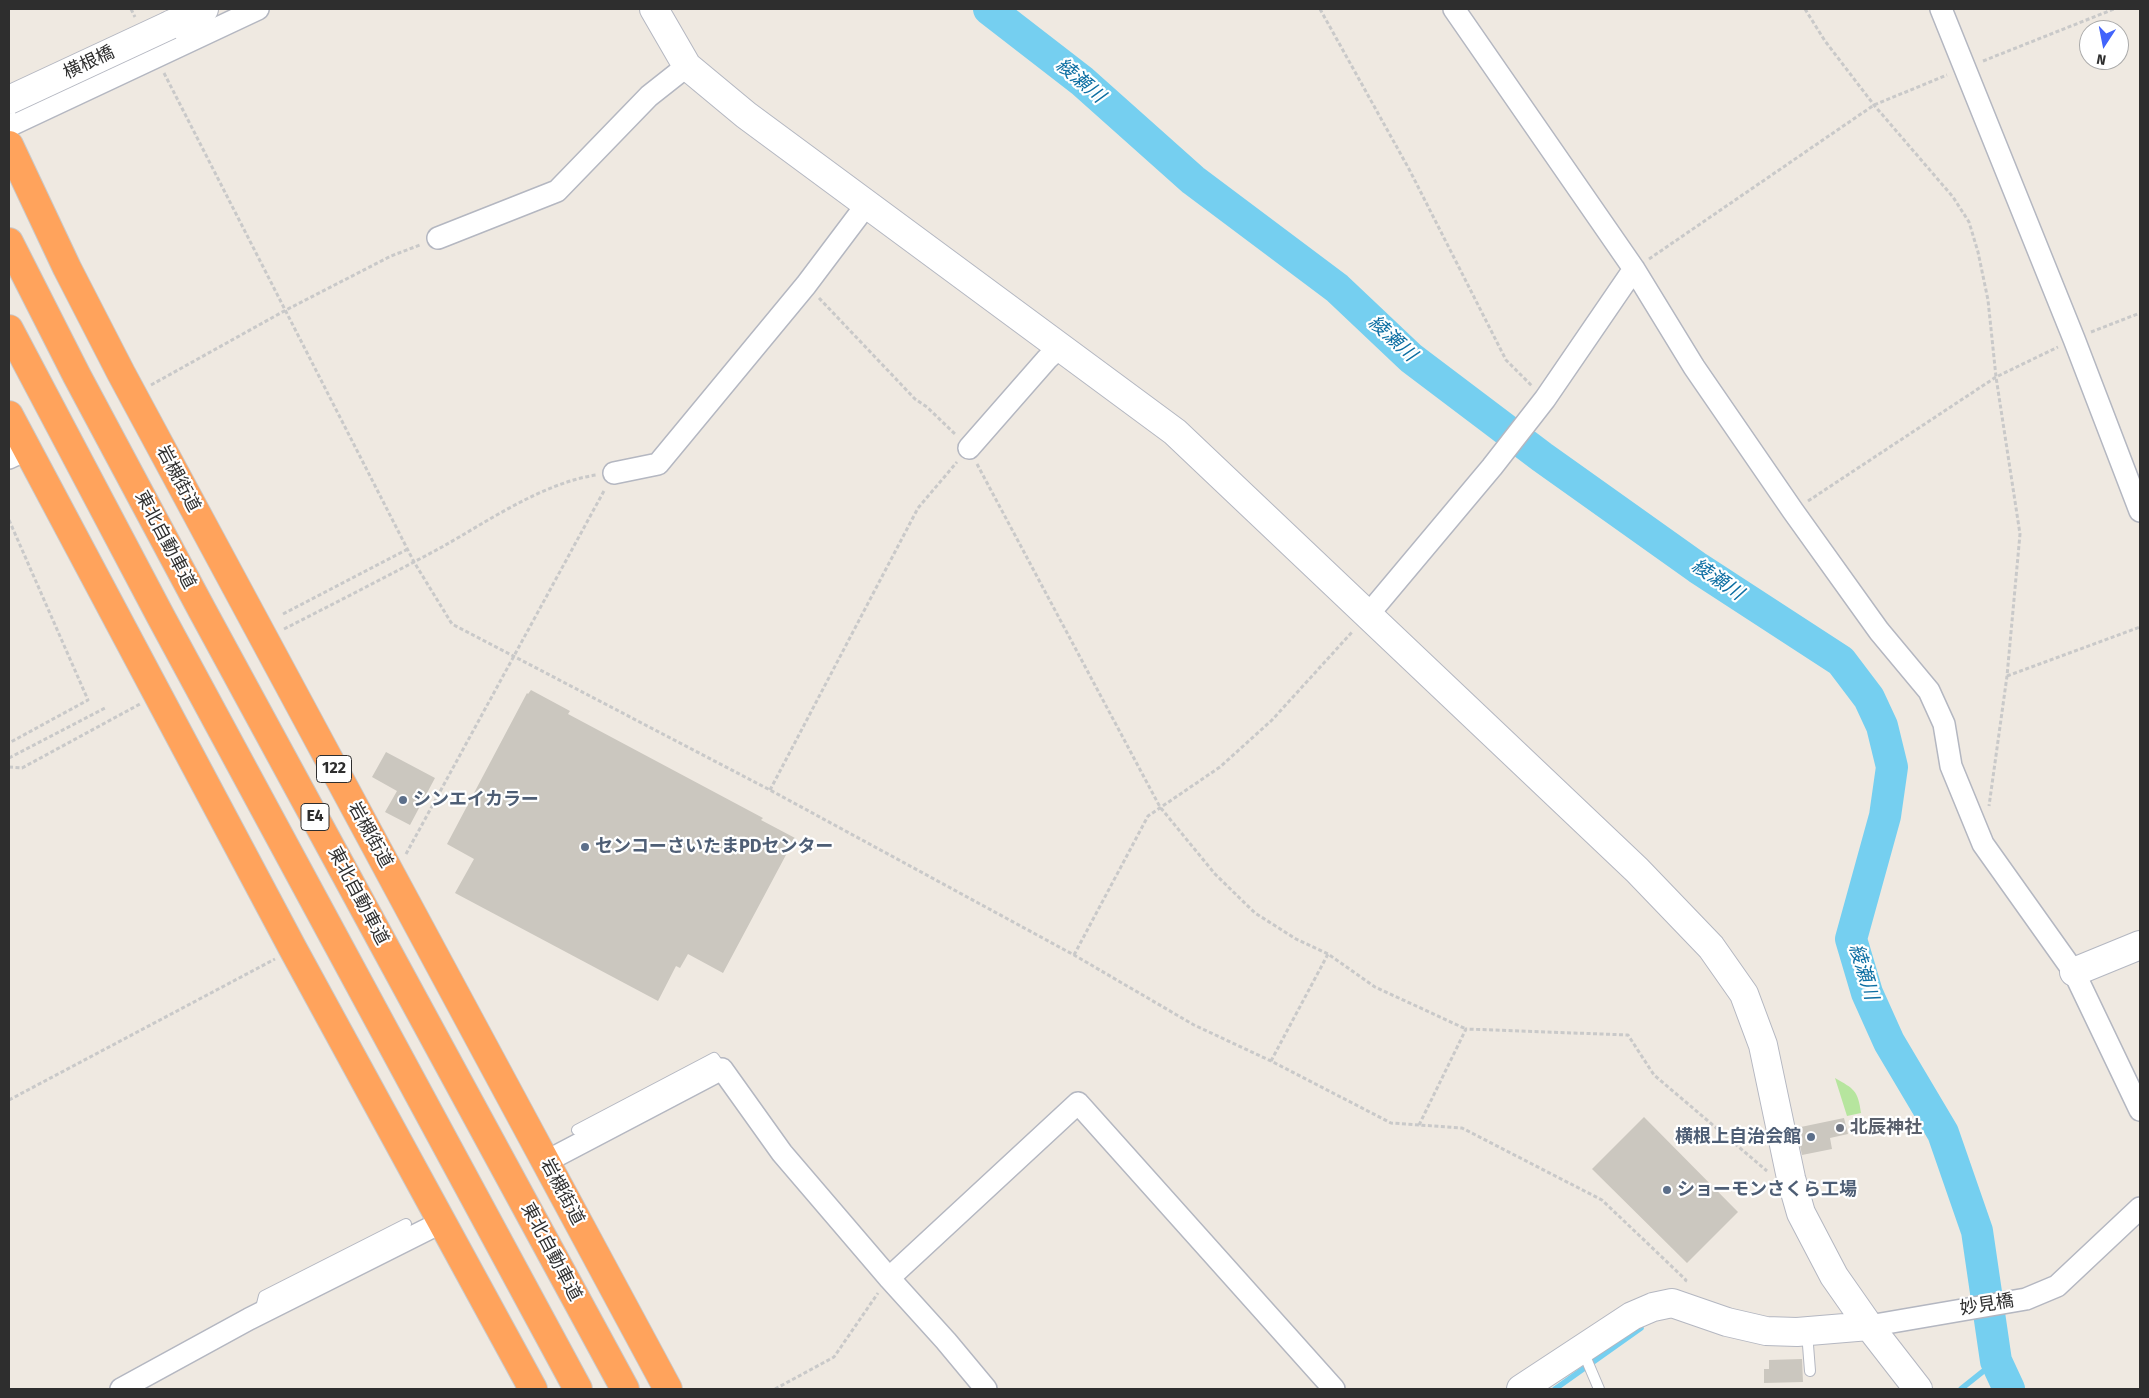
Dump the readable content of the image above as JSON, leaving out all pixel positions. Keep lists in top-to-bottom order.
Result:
{
  "streets": {
    "highway": [
      "岩槻街道",
      "東北自動車道",
      "122",
      "E4"
    ],
    "street": ["横根橋", "妙見橋"]
  },
  "water": ["綾瀬川"],
  "places": [
    "シンエイカラー",
    "センコーさいたまPDセンター",
    "北辰神社",
    "横根上自治会館",
    "ショーモンさくら工場"
  ],
  "north": "bottom"
}
